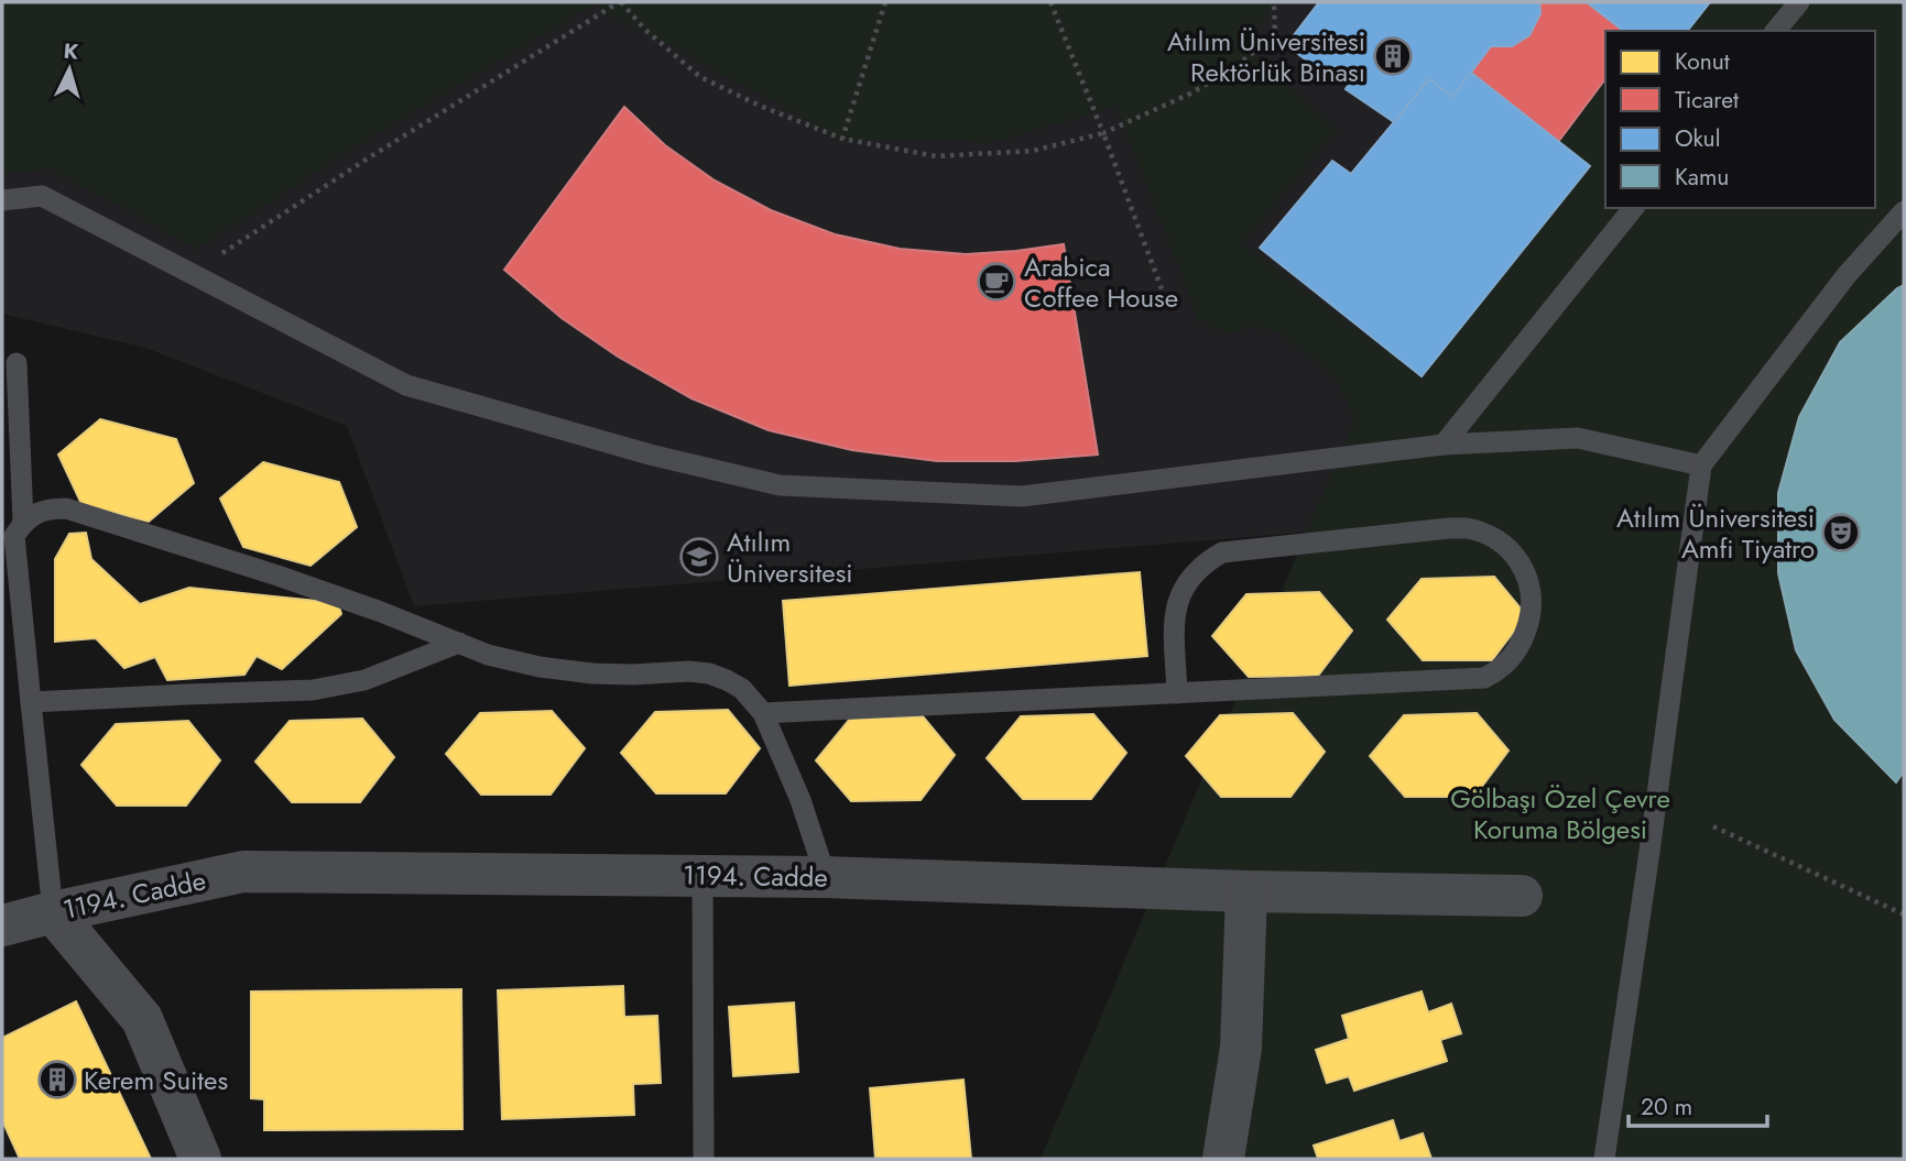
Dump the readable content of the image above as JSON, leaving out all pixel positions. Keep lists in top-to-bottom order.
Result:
{
  "streets": {
    "street": ["1194. Cadde"]
  },
  "parks": ["Gölbaşı Özel Çevre Koruma Bölgesi"],
  "places": {
    "building": ["Atılım Üniversitesi Rektörlük Binası", "Kerem Suites"],
    "cafe": ["Arabica Coffee House"],
    "theatre": ["Atılım Üniversitesi Amfi Tiyatro"],
    "school or university": ["Atılım Üniversitesi"]
  },
  "legend": [
    "Konut",
    "Ticaret",
    "Okul",
    "Kamu"
  ],
  "scale_bar": "20 m",
  "north": "top"
}
